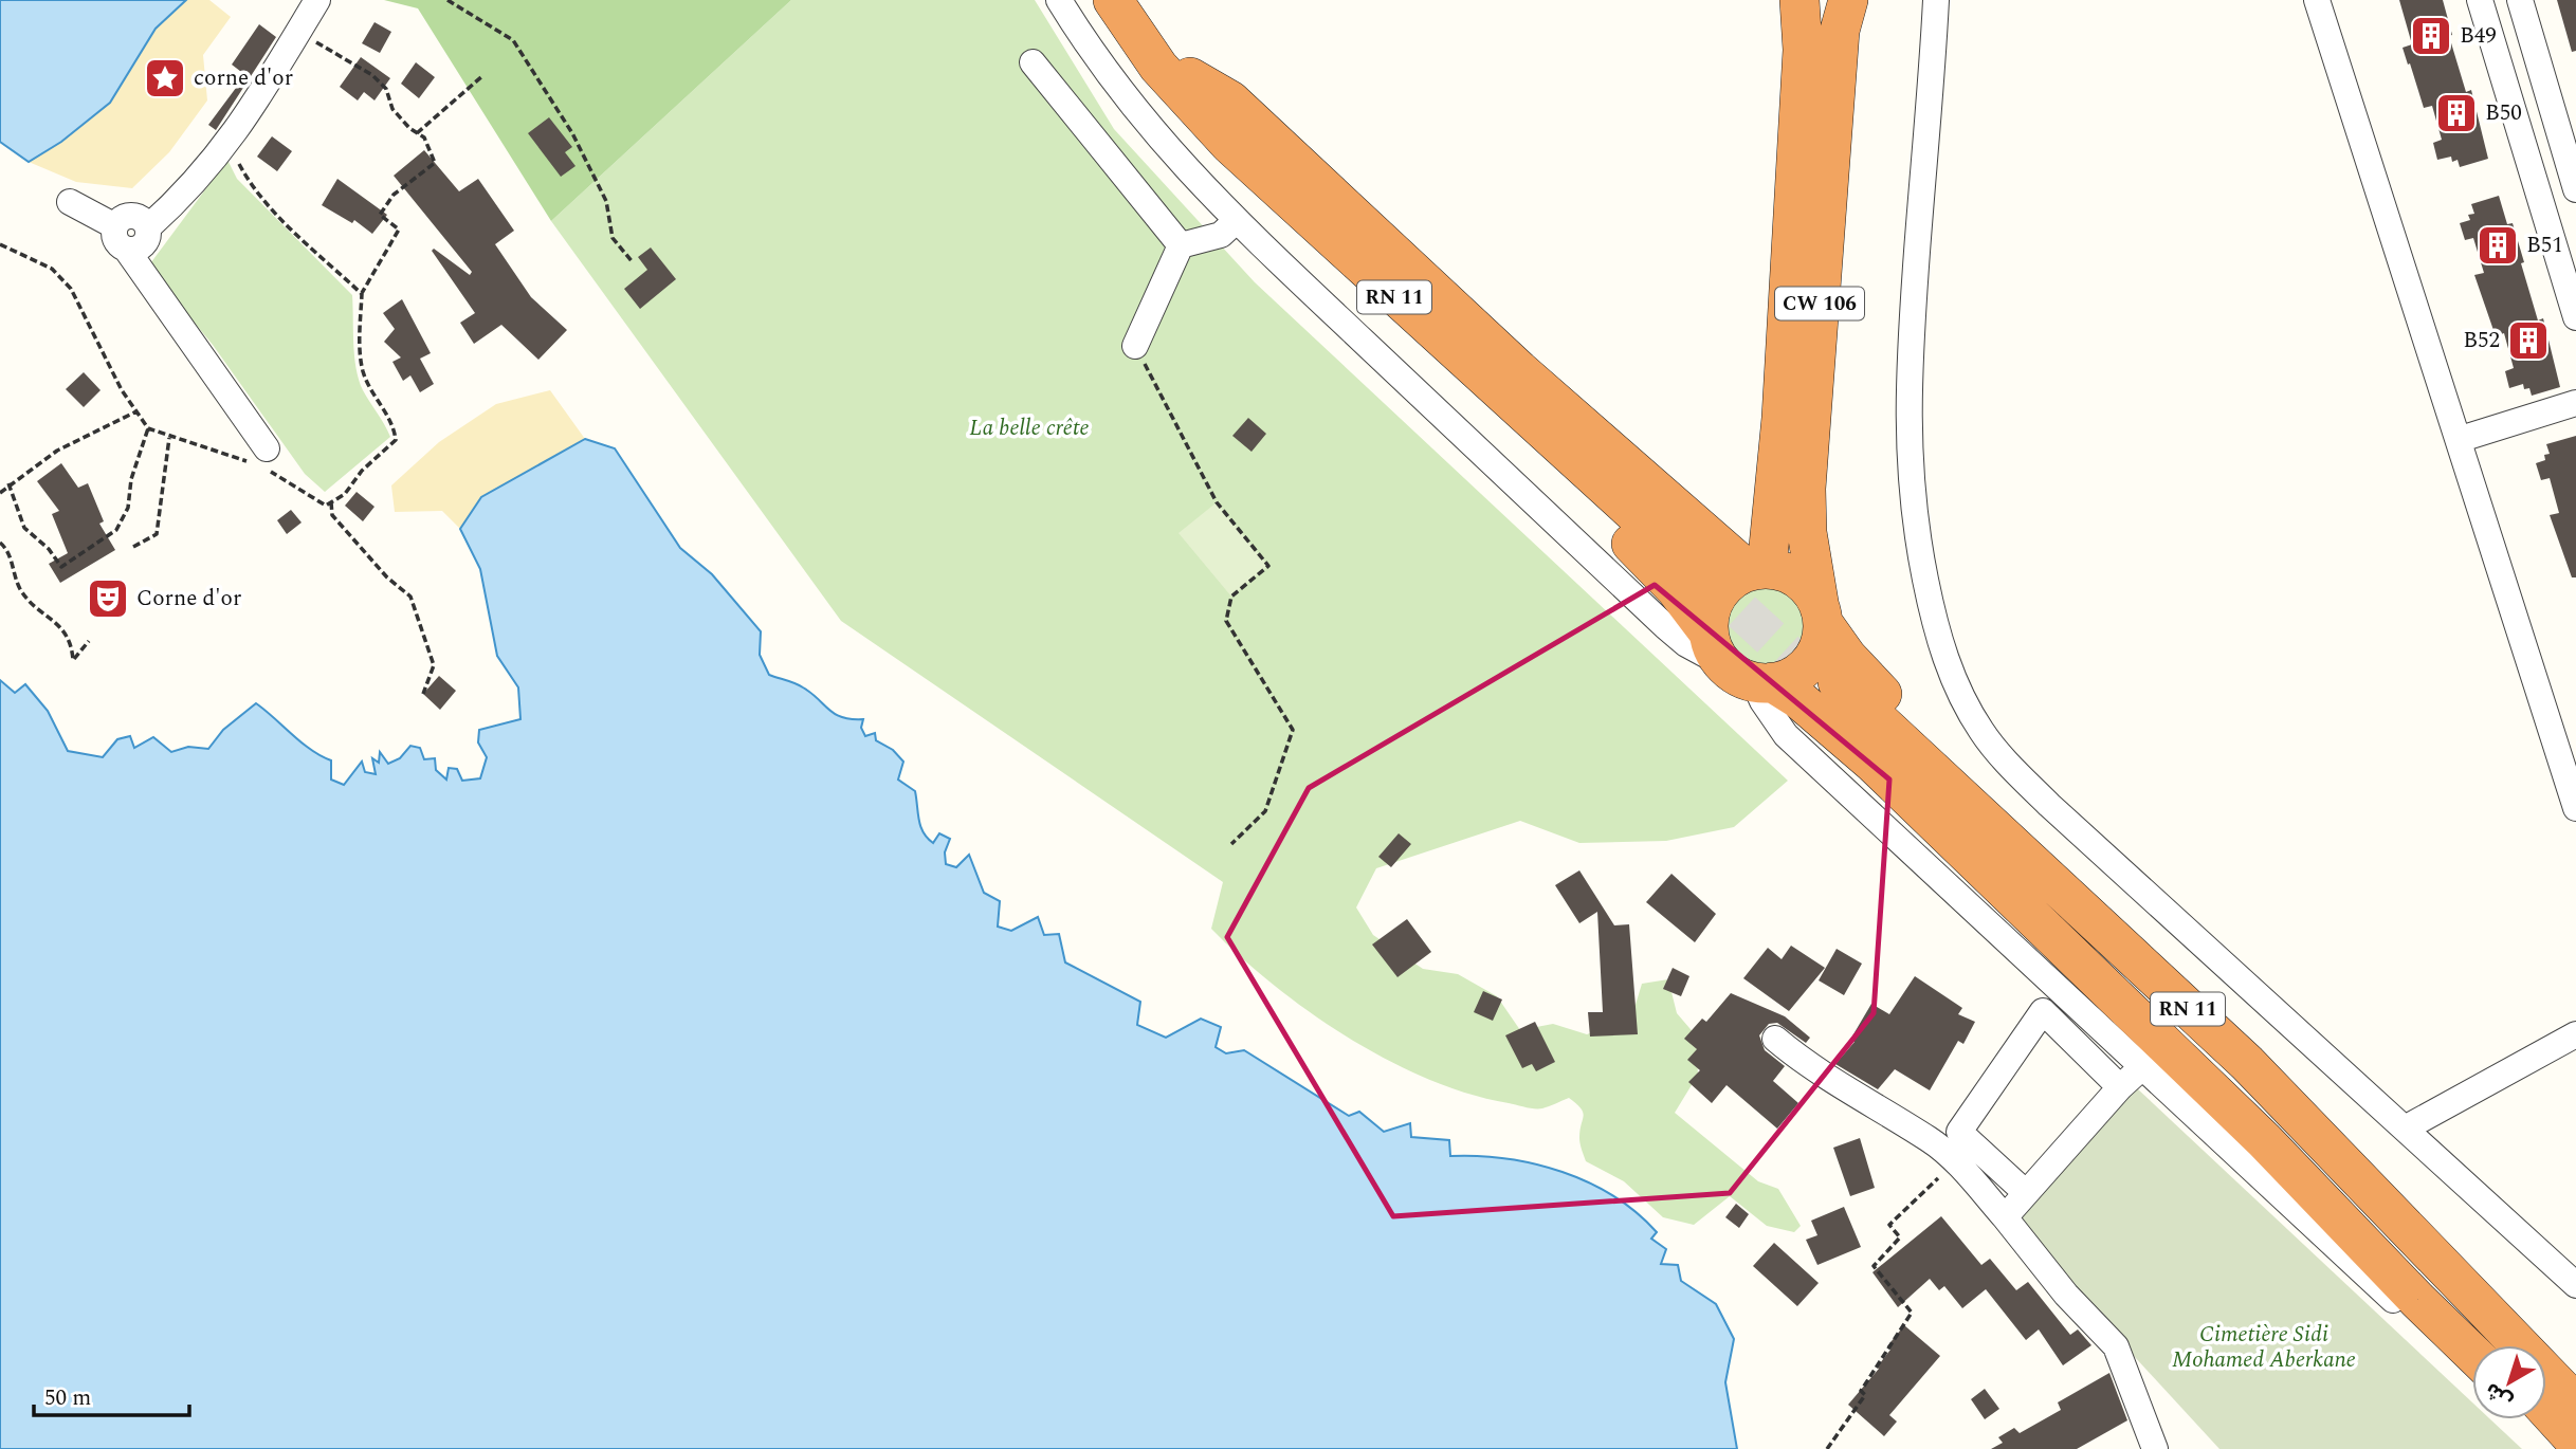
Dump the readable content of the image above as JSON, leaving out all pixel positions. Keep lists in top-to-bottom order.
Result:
{
  "streets": {
    "highway": ["RN 11", "CW 106"]
  },
  "parks": ["La belle crête", "Cimetière Sidi Mohamed Aberkane"],
  "places": {
    "building": [
      "B49",
      "B50",
      "B51",
      "B52"
    ],
    "place": ["corne d'or"],
    "theatre": ["Corne d'or"]
  },
  "scale_bar": "50 m",
  "north": "bottom left"
}
